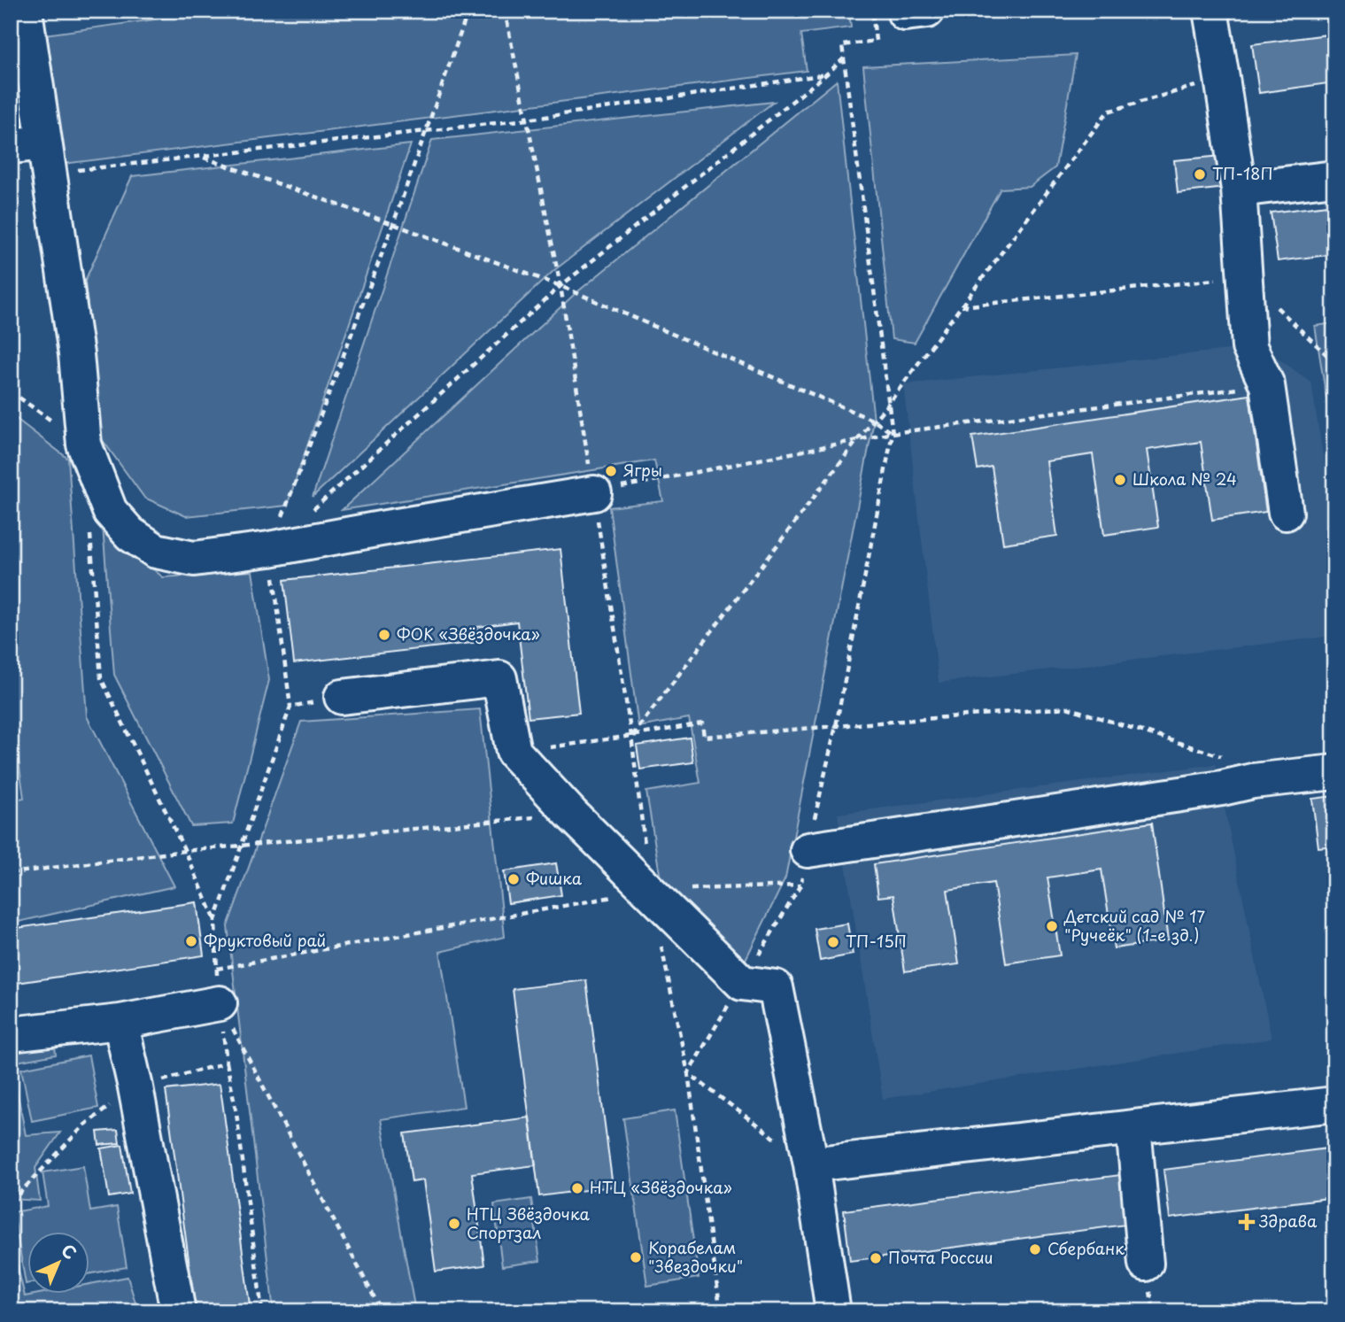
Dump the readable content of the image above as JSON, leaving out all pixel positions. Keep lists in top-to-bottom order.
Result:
{
  "places": {
    "other": [
      "ТП-18П",
      "Ягры",
      "Школа № 24",
      "ФОК «Звёздочка»",
      "Фишка",
      "Детский сад № 17 \"Ручеёк\" (1-е зд.)",
      "Фруктовый рай",
      "ТП-15П",
      "НТЦ «Звёздочка»",
      "НТЦ Звёздочка Спортзал",
      "Сбербанк",
      "Корабелам \"Звездочки\"",
      "Почта России"
    ],
    "health": ["Здрава"]
  },
  "north": "top right"
}
